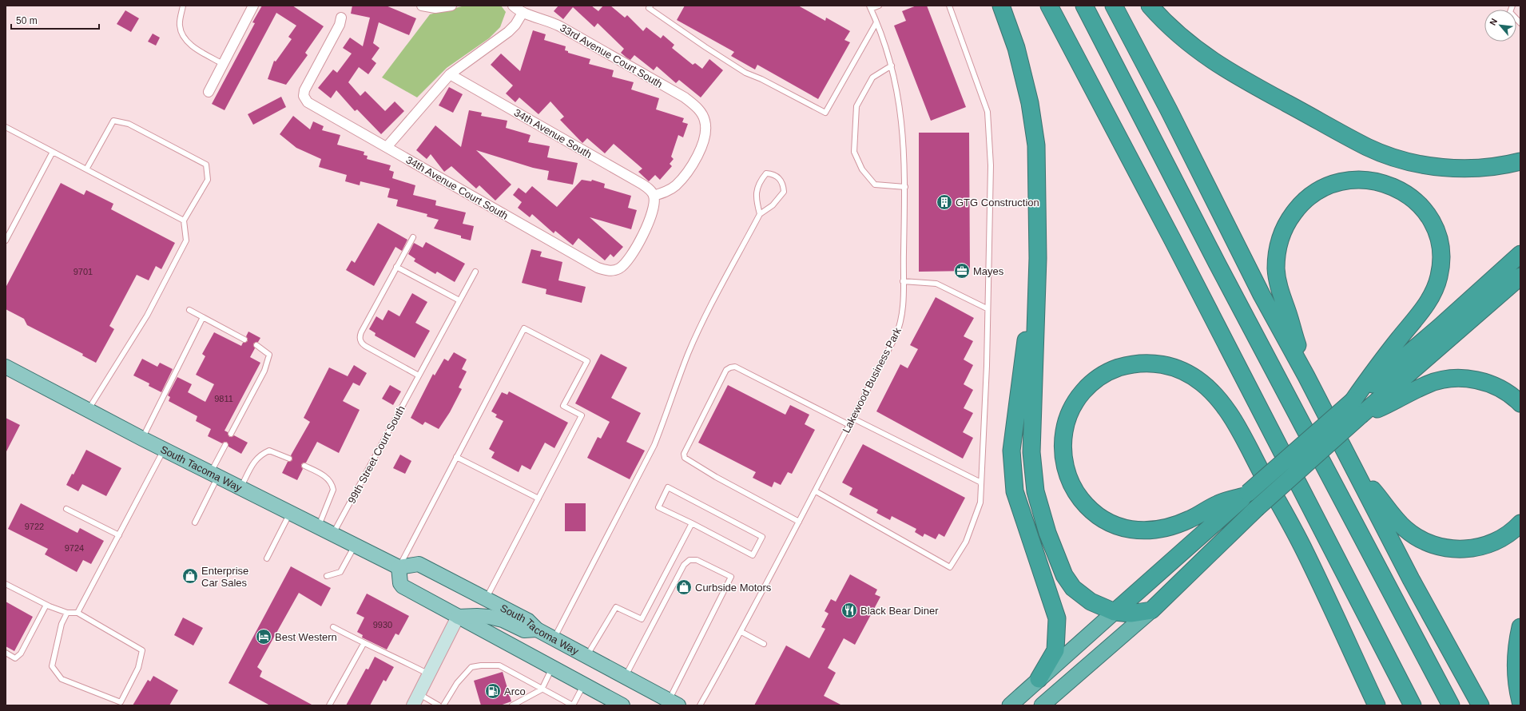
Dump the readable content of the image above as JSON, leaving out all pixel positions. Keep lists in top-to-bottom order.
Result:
{
  "streets": {
    "main road": ["South Tacoma Way"],
    "street": ["33rd Avenue Court South", "34th Avenue South", "34th Avenue Court South"],
    "lane": ["Lakewood Business Park", "99th Street Court South"]
  },
  "crossings": [
    ["33rd Avenue Court South", "34th Avenue South"],
    ["33rd Avenue Court South", "34th Avenue Court South"],
    ["34th Avenue South", "34th Avenue Court South"],
    ["99th Street Court South", "South Tacoma Way"]
  ],
  "places": {
    "building": ["GTG Construction"],
    "office": ["Mayes"],
    "shop": ["Enterprise Car Sales", "Curbside Motors"],
    "restaurant": ["Black Bear Diner"],
    "hotel": ["Best Western"],
    "fuel station": ["Arco"]
  },
  "house_numbers": [
    "9701",
    "9811",
    "9722",
    "9724",
    "9930"
  ],
  "scale_bar": "50 m",
  "north": "top left"
}
